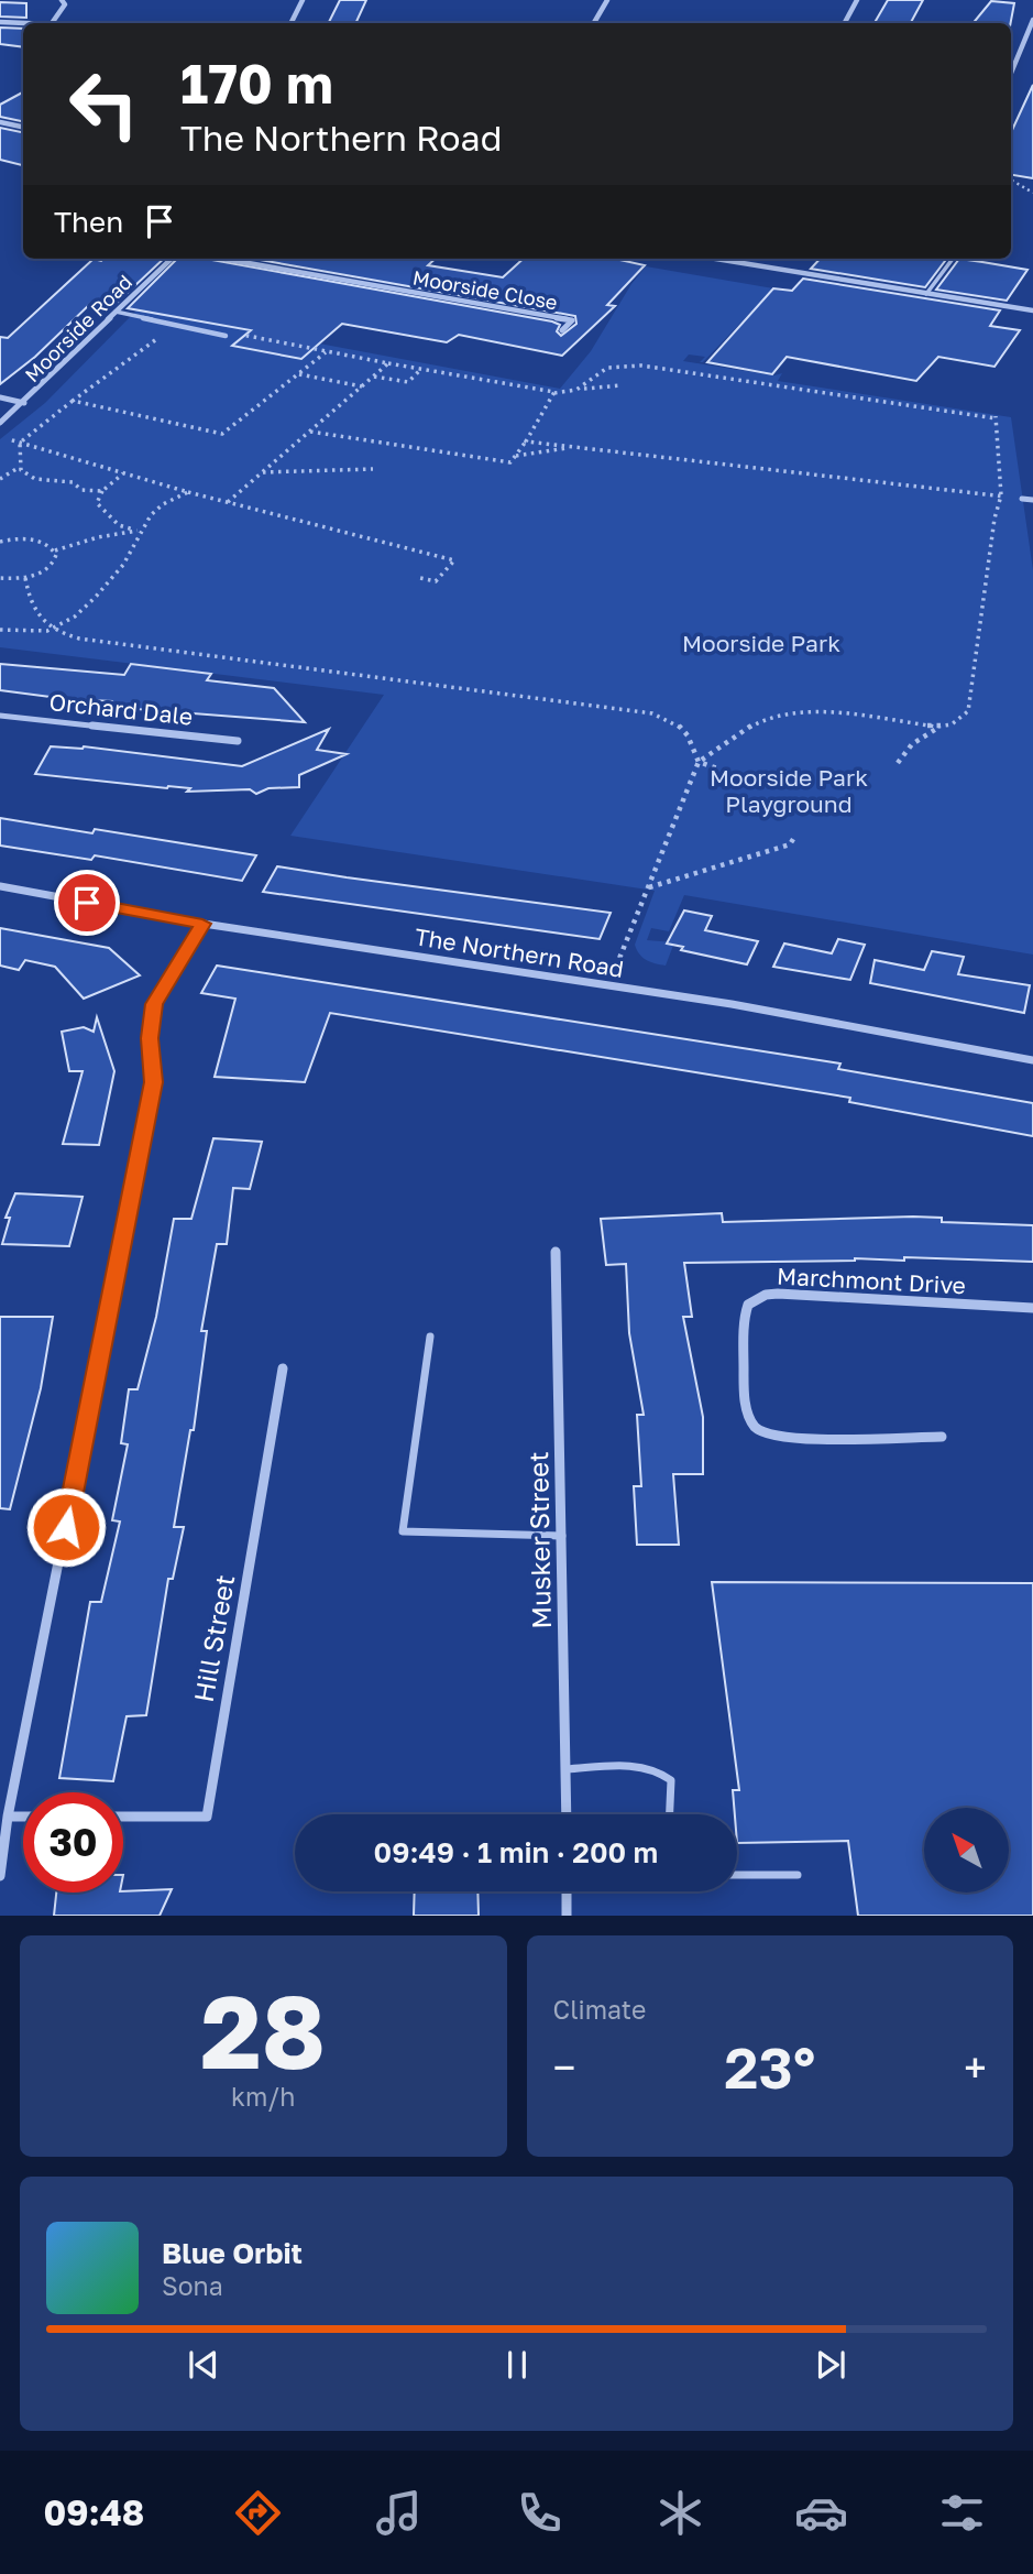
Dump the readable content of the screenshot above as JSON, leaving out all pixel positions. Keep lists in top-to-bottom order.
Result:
{
  "streets": {
    "street": [
      "Moorside Close",
      "Moorside Road",
      "Orchard Dale",
      "The Northern Road",
      "Marchmont Drive",
      "Musker Street",
      "Hill Street"
    ]
  },
  "parks": ["Moorside Park", "Moorside Park Playground"],
  "north": "top left",
  "page": {
    "turn": ["170 m", "The Northern Road"],
    "then": "Then",
    "limit": "30",
    "trip": "09:49 · 1 min · 200 m",
    "tile": [
      ["28", "km/h"],
      "Climate"
    ],
    "heat": ["−", "23°", "+"],
    "song": ["Blue Orbit", "Sona"],
    "tabs": "09:48"
  }
}
